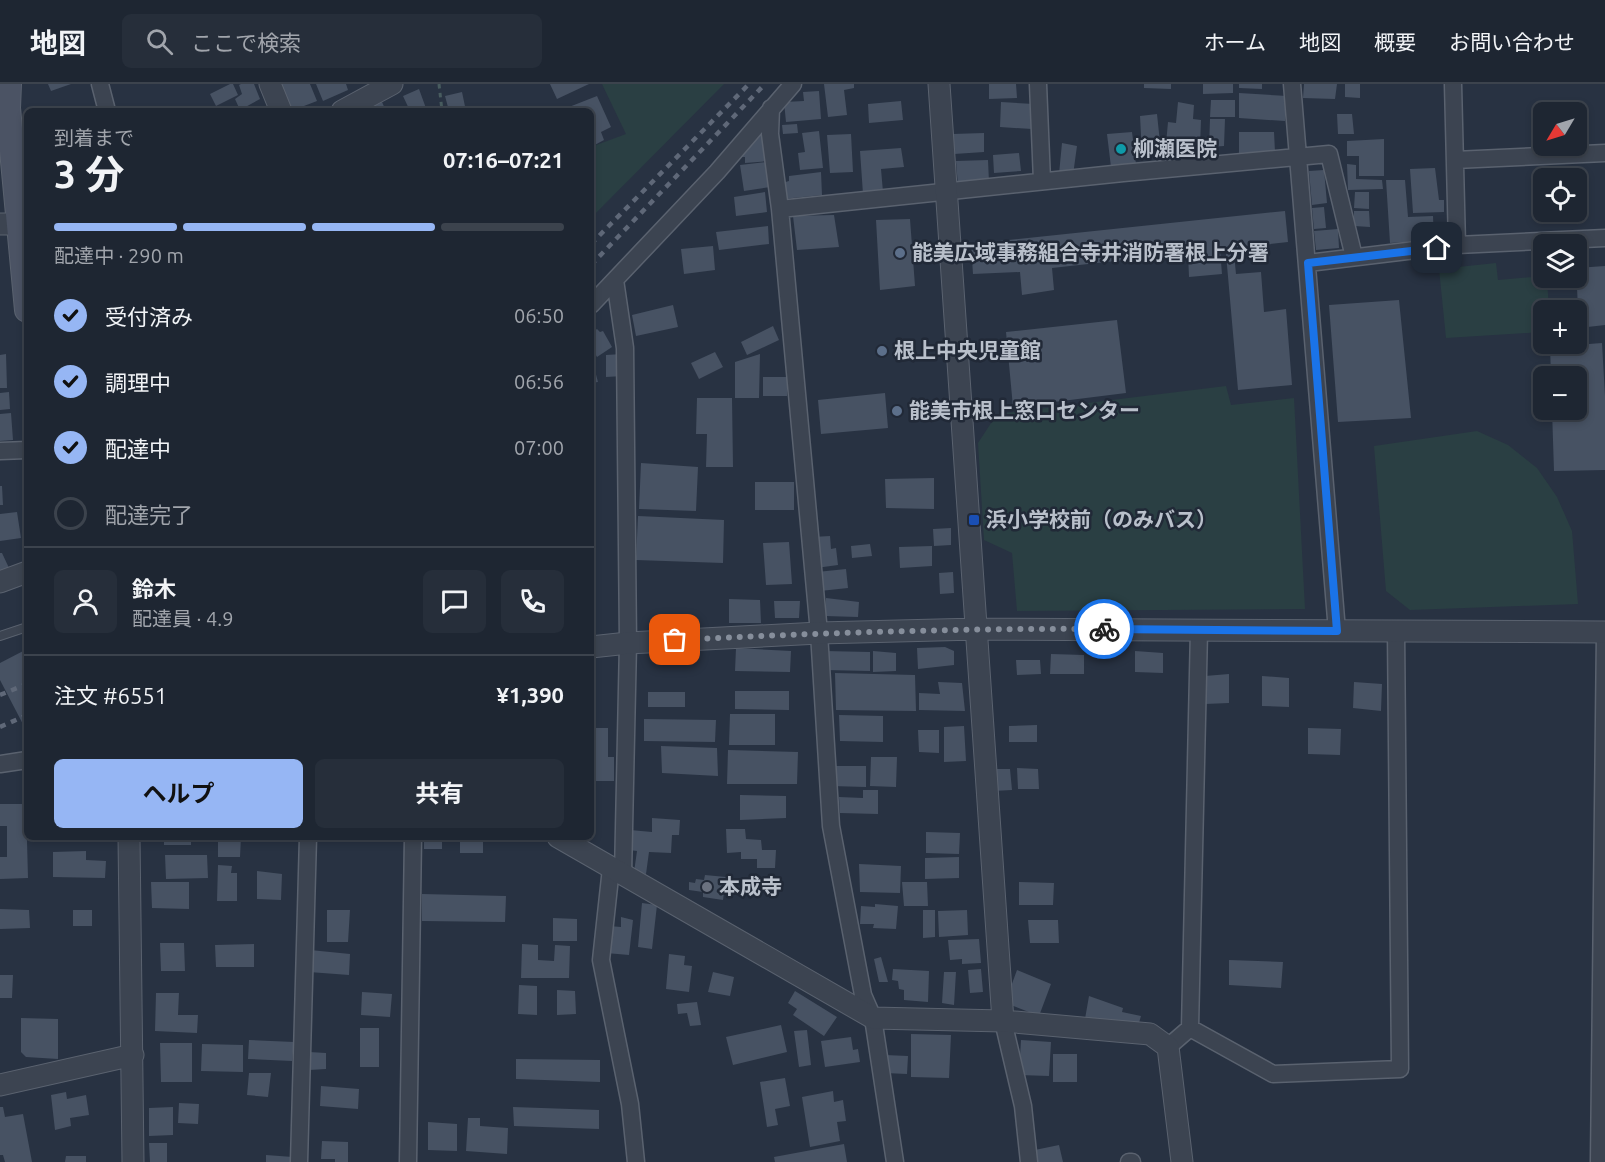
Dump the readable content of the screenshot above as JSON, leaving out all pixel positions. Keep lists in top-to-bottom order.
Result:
{
  "places": {
    "other": [
      "柳瀬医院",
      "能美広域事務組合寺井消防署根上分署",
      "根上中央児童館",
      "能美市根上窓口センター",
      "本成寺"
    ],
    "transit": ["浜小学校前（のみバス）"]
  },
  "north": "bottom left",
  "page": {
    "header": "地図",
    "search": "ここで検索",
    "nav": [
      "ホーム",
      "地図",
      "概要",
      "お問い合わせ"
    ],
    "map_buttons": ["+", "−"],
    "heading": ["3 分", "到着まで", "07:16–07:21"],
    "panel": [
      "鈴木",
      "配達員 · 4.9",
      "注文 #6551",
      "¥1,390"
    ],
    "bar": "配達中 · 290 m",
    "list": [
      ["受付済み", "06:50"],
      ["調理中", "06:56"],
      ["配達中", "07:00"],
      "配達完了"
    ],
    "buttons": ["ヘルプ", "共有"]
  }
}
